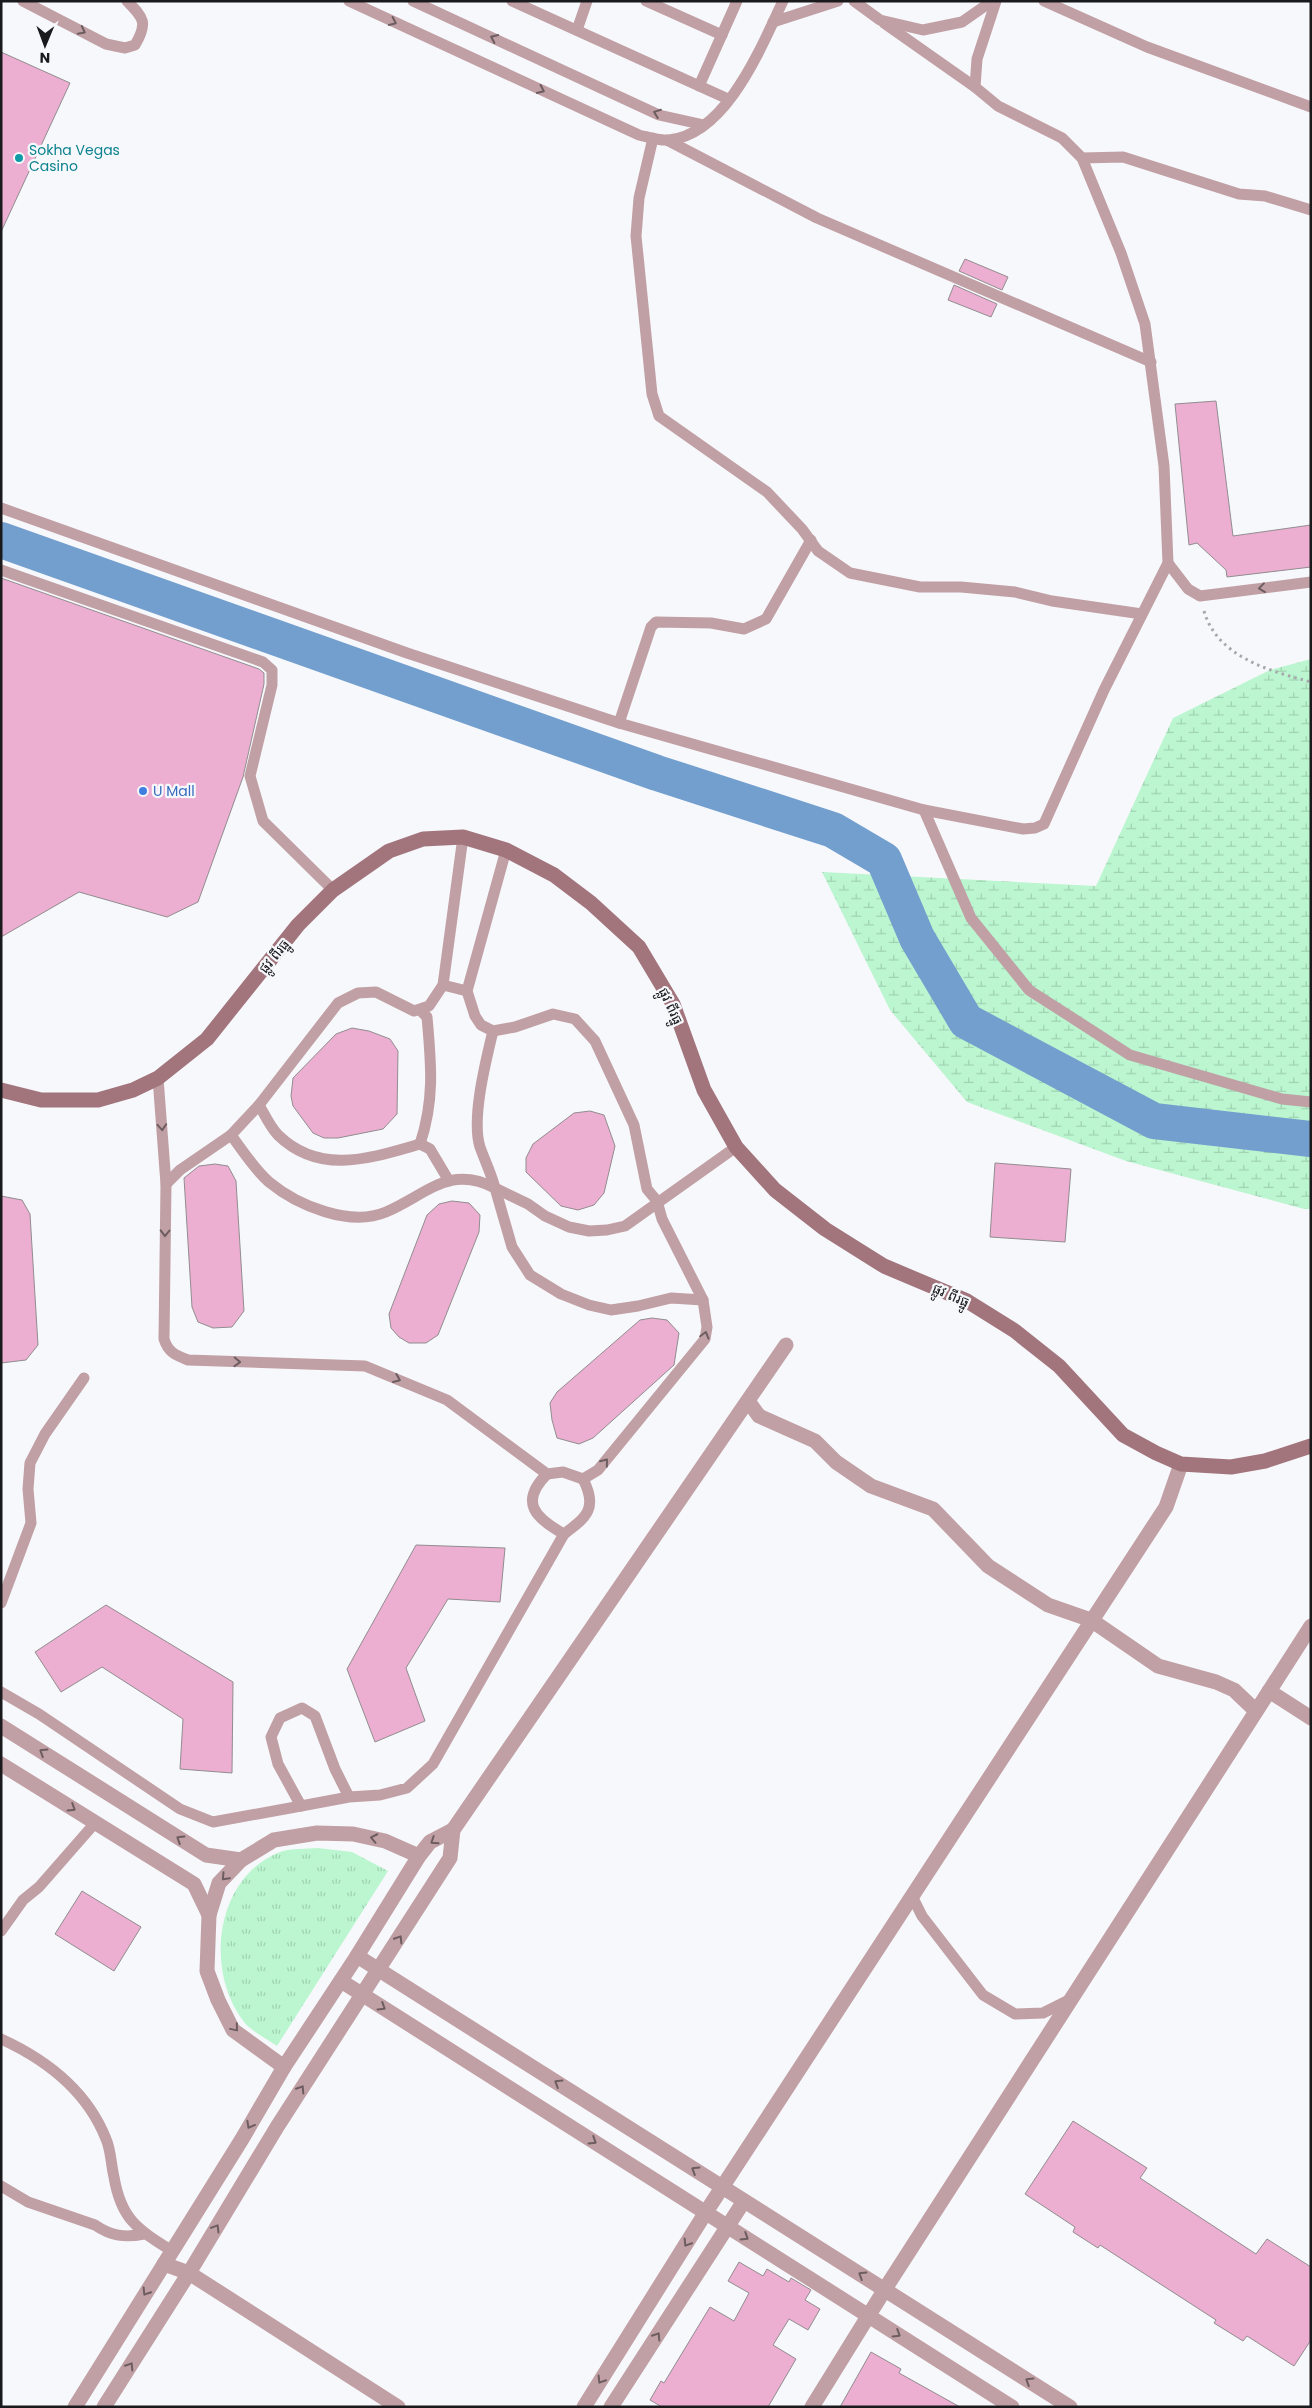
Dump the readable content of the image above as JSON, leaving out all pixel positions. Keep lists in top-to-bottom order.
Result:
{
  "streets": {
    "main road": ["ផ្លូវ ពីរធ្នូ"]
  },
  "places": ["Sokha Vegas Casino", "U Mall"],
  "north": "bottom"
}
